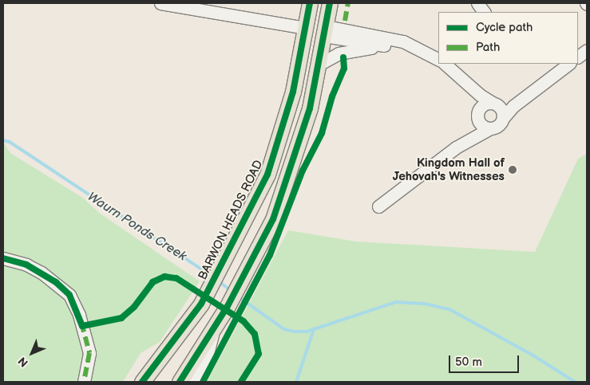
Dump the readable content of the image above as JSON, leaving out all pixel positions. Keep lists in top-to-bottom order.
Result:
{
  "streets": {
    "main road": ["BARWON HEADS ROAD"]
  },
  "water": ["Waurn Ponds Creek"],
  "places": ["Kingdom Hall of Jehovah's Witnesses"],
  "legend": ["Cycle path", "Path"],
  "scale_bar": "50 m",
  "north": "bottom left"
}
